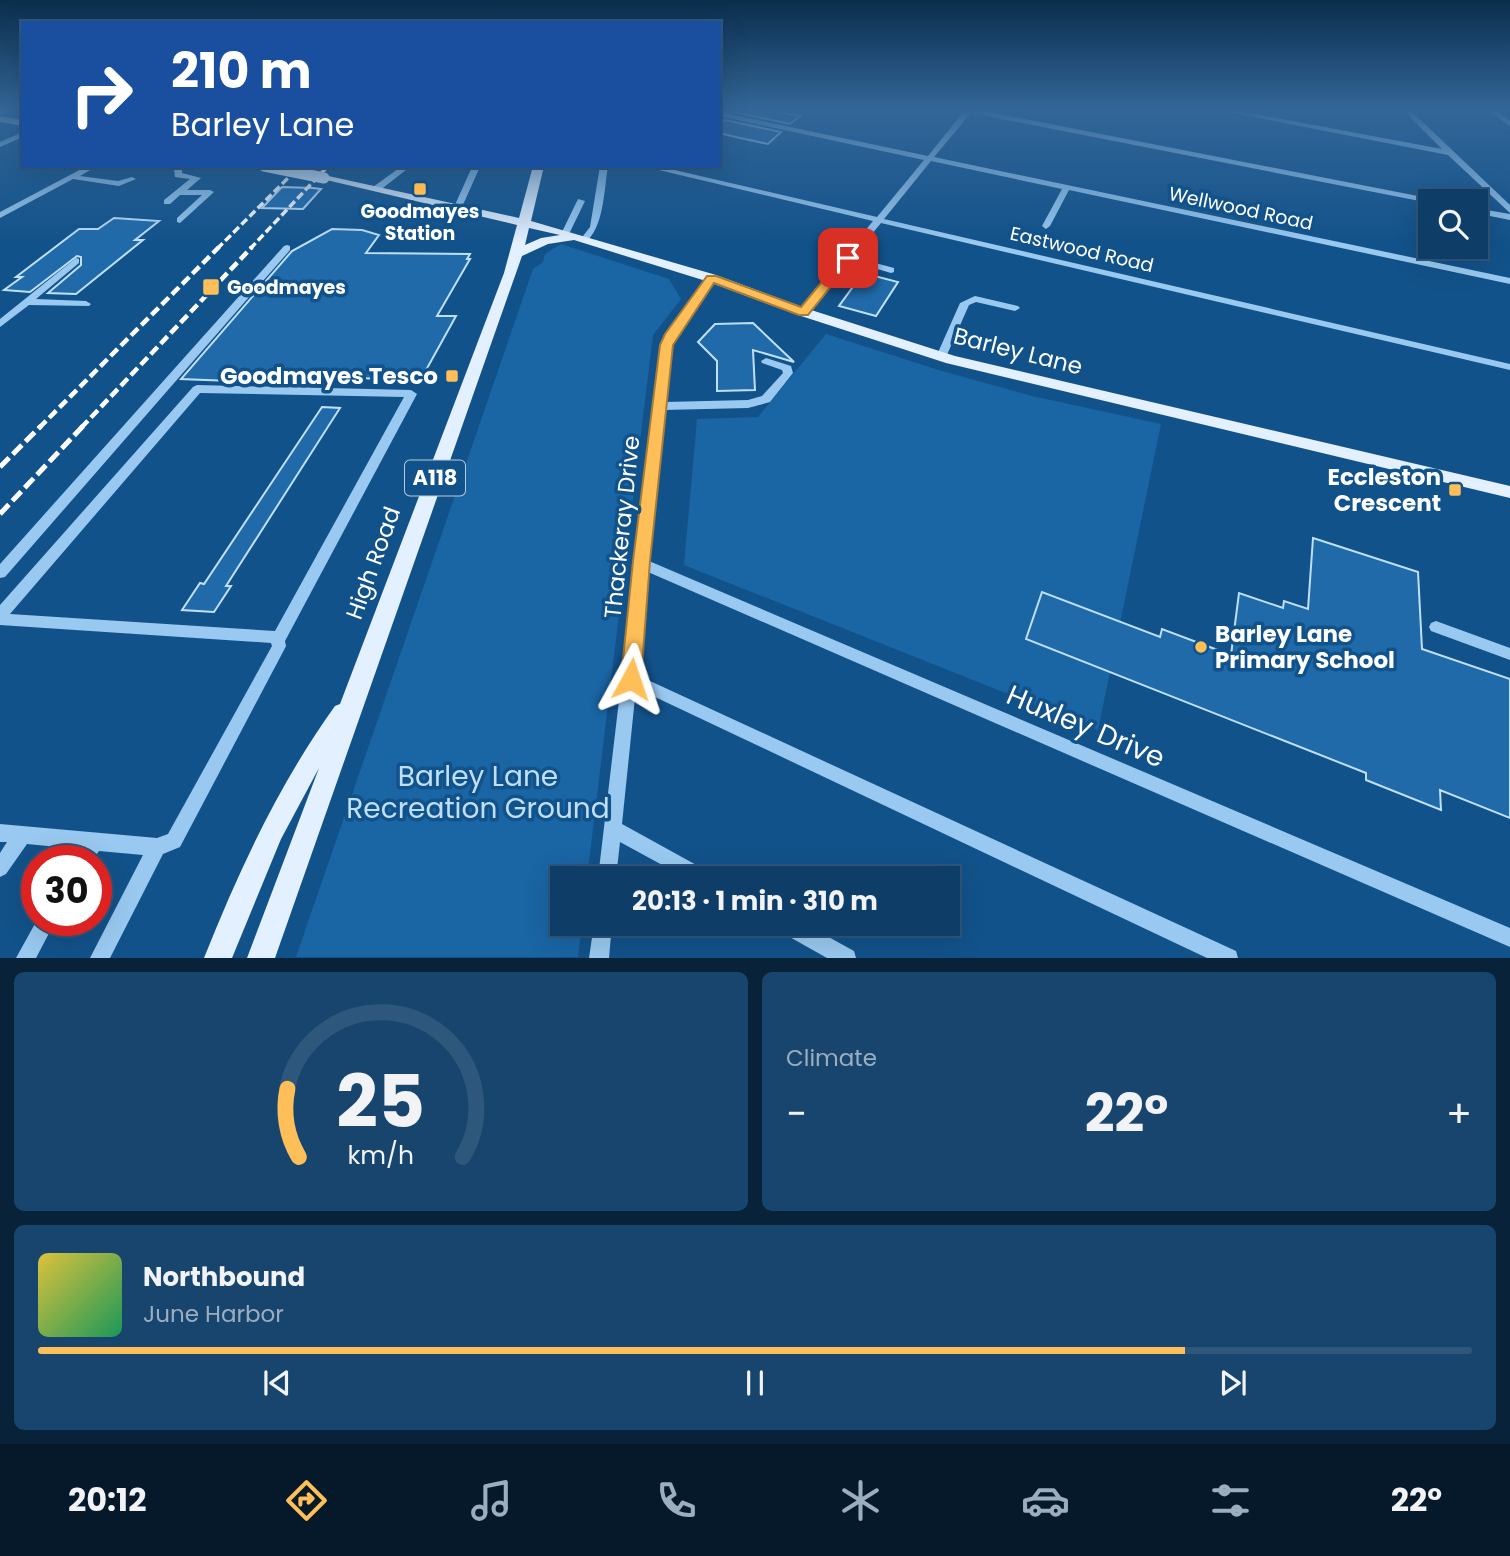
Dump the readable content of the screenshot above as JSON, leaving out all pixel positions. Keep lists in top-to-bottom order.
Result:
{
  "streets": {
    "main road": ["Barley Lane", "A118", "High Road"],
    "street": [
      "Wellwood Road",
      "Eastwood Road",
      "Thackeray Drive",
      "Huxley Drive"
    ]
  },
  "crossings": [
    ["Barley Lane", "Thackeray Drive"],
    ["Barley Lane", "High Road"],
    ["Thackeray Drive", "Huxley Drive"]
  ],
  "parks": ["Barley Lane Recreation Ground"],
  "places": {
    "transit": [
      "Goodmayes Station",
      "Goodmayes",
      "Goodmayes Tesco",
      "Eccleston Crescent"
    ],
    "other": ["Barley Lane Primary School"]
  },
  "page": {
    "turn": ["210 m", "Barley Lane"],
    "limit": "30",
    "trip": "20:13 · 1 min · 310 m",
    "tile": "Climate",
    "heat": ["−", "22°", "+"],
    "song": ["Northbound", "June Harbor"],
    "tabs": ["20:12", "22°"],
    "gauge": ["25", "km/h"]
  }
}
